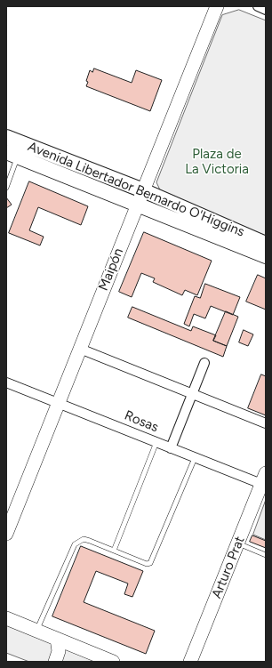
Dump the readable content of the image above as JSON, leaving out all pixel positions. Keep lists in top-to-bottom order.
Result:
{
  "streets": {
    "main road": ["Avenida Libertador Bernardo O'Higgins"],
    "street": ["Maipón", "Rosas", "Arturo Prat"]
  },
  "crossings": [
    ["Avenida Libertador Bernardo O'Higgins", "Maipón"],
    ["Maipón", "Rosas"],
    ["Rosas", "Arturo Prat"]
  ],
  "parks": ["Plaza de La Victoria"]
}
